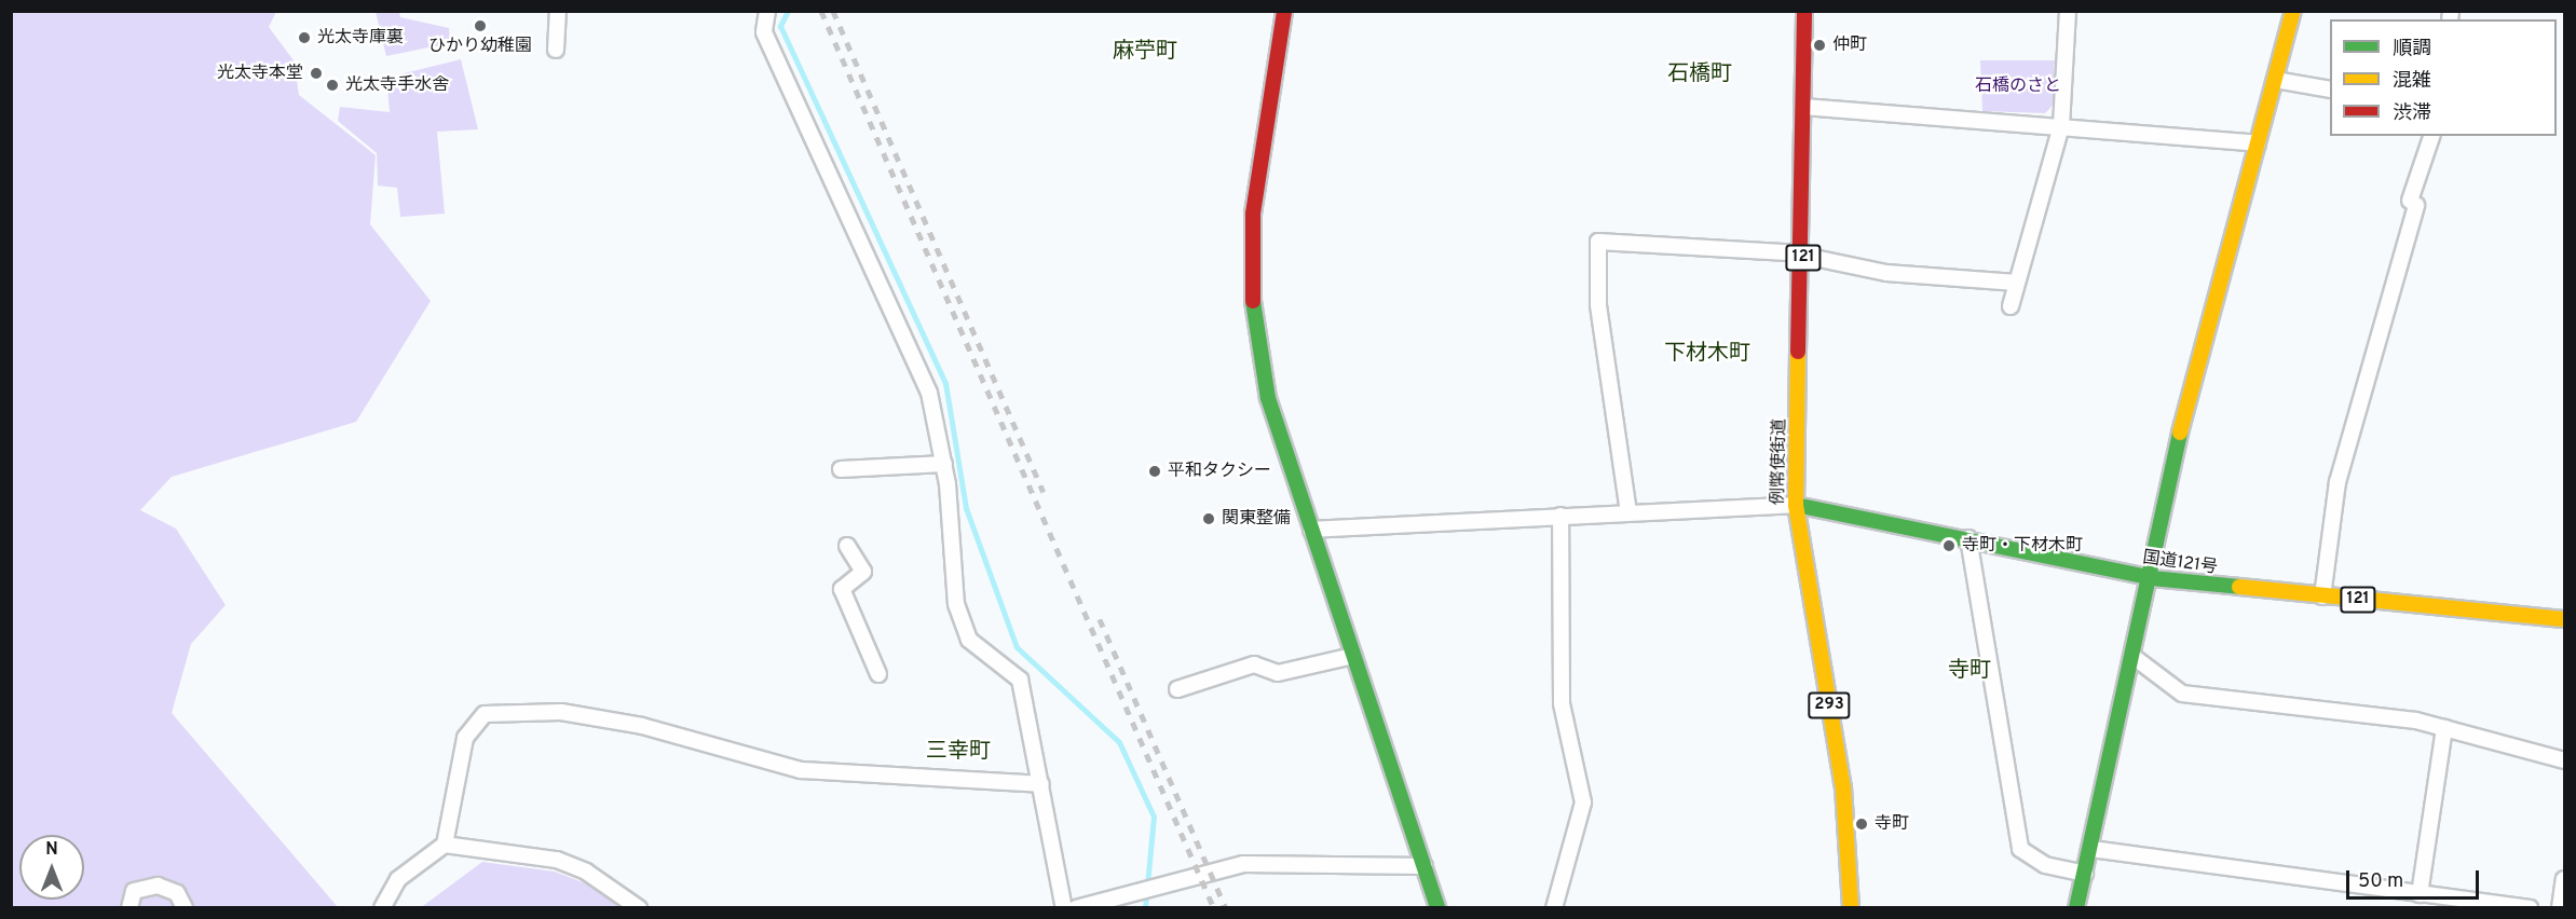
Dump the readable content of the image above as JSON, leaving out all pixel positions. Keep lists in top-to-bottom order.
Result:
{
  "streets": {
    "main road": [
      "121",
      "例幣使街道",
      "国道121号",
      "293"
    ]
  },
  "crossings": [
    ["例幣使街道", "国道121号"]
  ],
  "districts": [
    "麻苧町",
    "石橋町",
    "下材木町",
    "寺町",
    "三幸町"
  ],
  "parks": ["石橋のさと"],
  "places": [
    "ひかり幼稚園",
    "光太寺庫裏",
    "仲町",
    "光太寺本堂",
    "光太寺手水舎",
    "平和タクシー",
    "関東整備",
    "寺町・下材木町",
    "寺町"
  ],
  "legend": ["順調", "混雑", "渋滞"],
  "scale_bar": "50 m",
  "north": "top"
}
